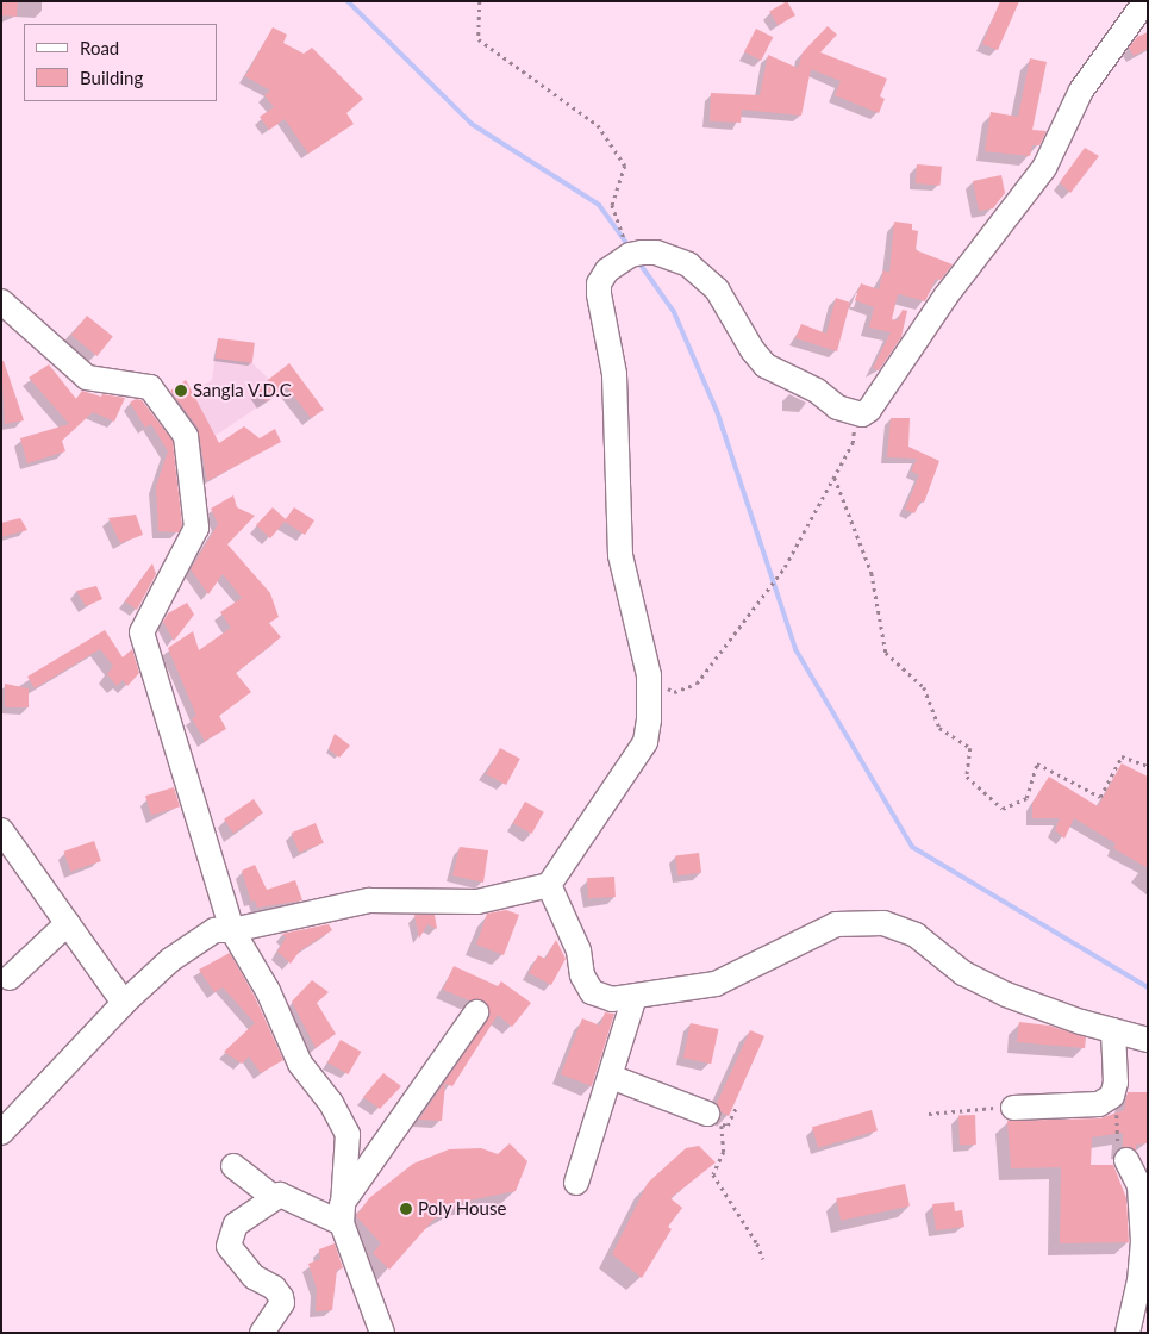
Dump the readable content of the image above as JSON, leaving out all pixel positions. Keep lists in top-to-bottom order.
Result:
{
  "places": ["Sangla V.D.C", "Poly House"],
  "legend": ["Road", "Building"]
}
